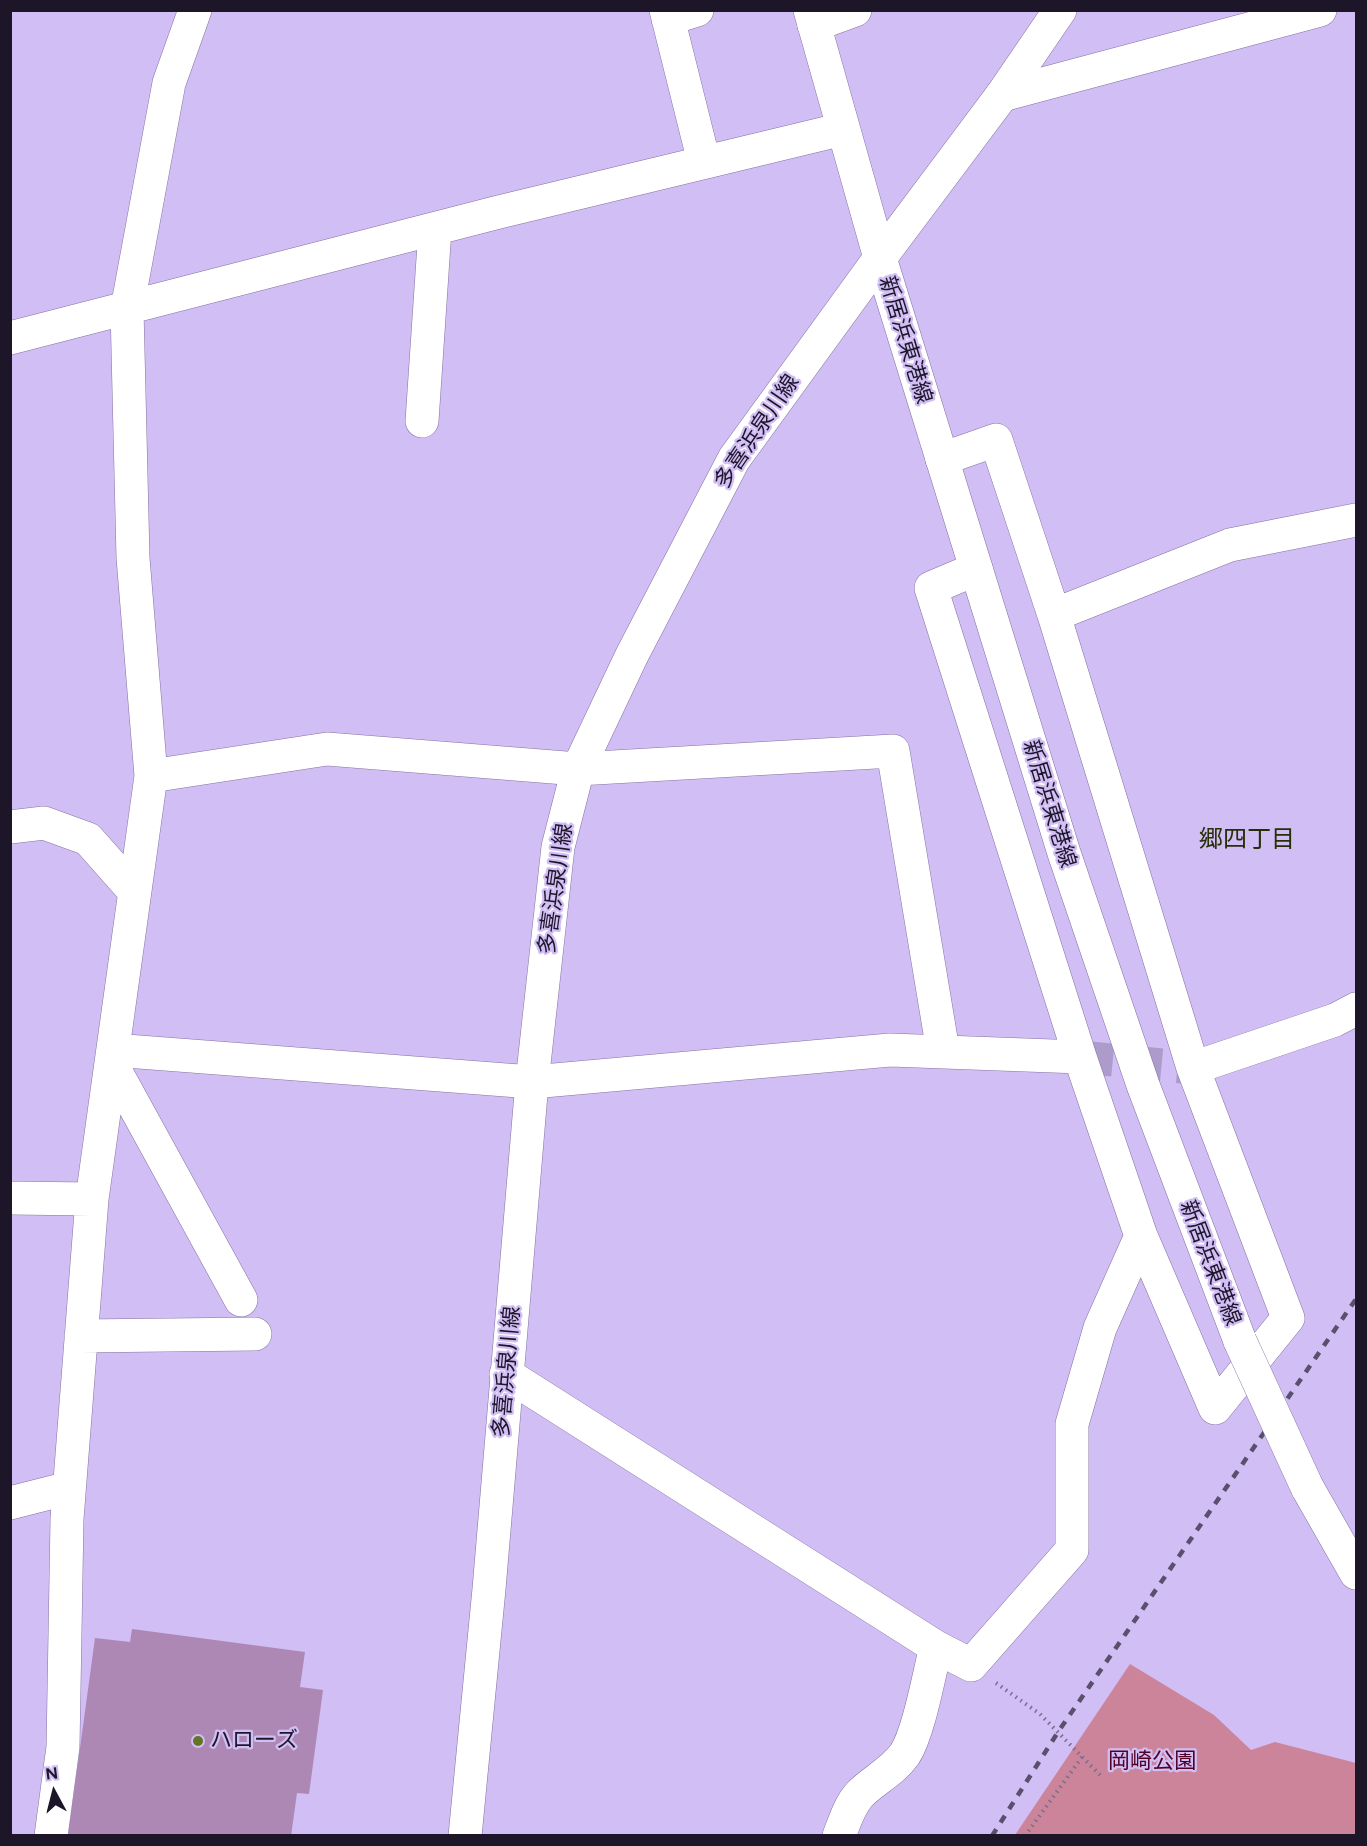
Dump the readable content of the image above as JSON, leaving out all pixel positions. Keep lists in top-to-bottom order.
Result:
{
  "streets": {
    "street": ["新居浜東港線", "多喜浜泉川線"]
  },
  "crossings": [
    ["新居浜東港線", "多喜浜泉川線"]
  ],
  "districts": ["郷四丁目"],
  "parks": ["岡崎公園"],
  "places": ["ハローズ"],
  "north": "top"
}
